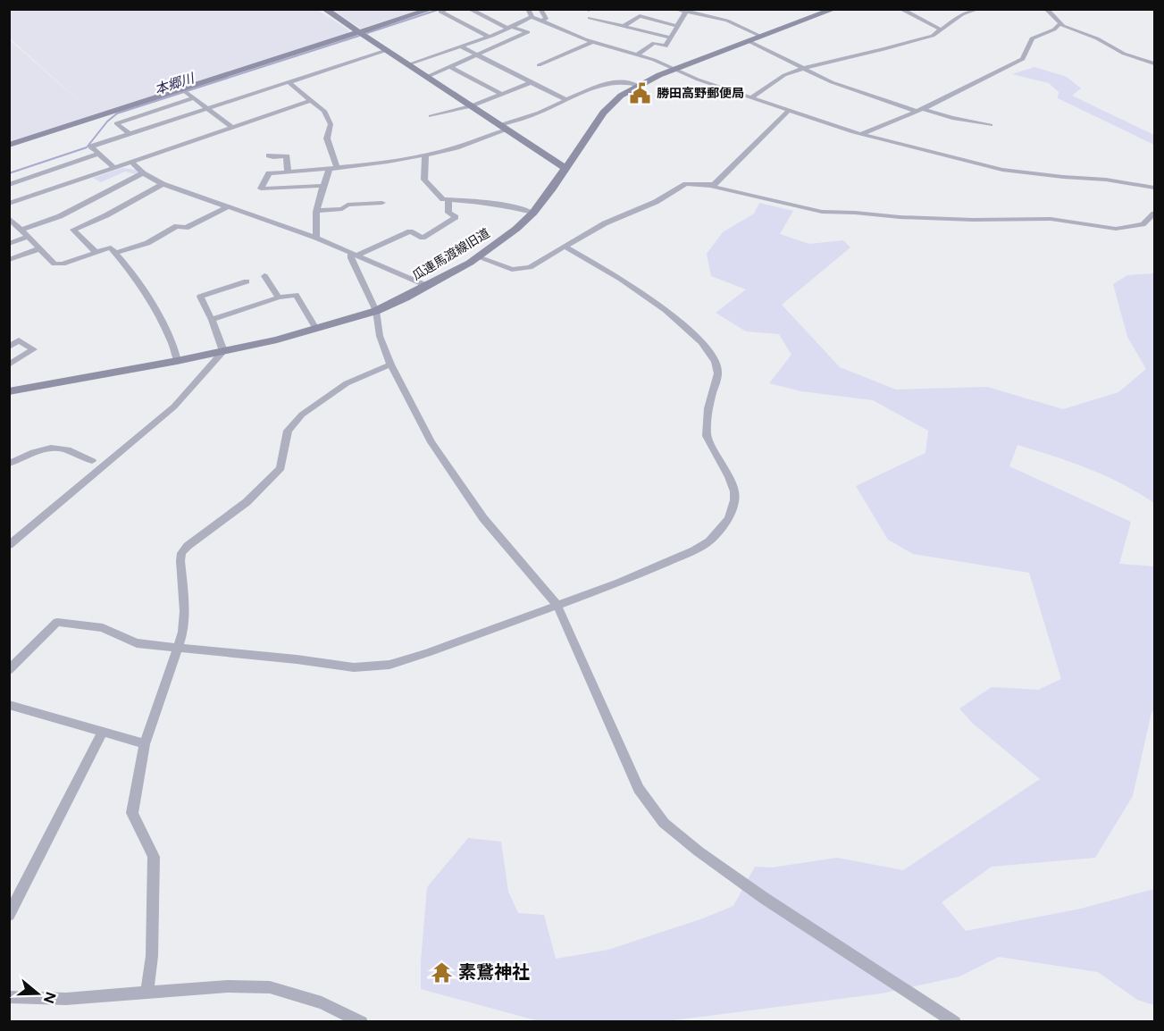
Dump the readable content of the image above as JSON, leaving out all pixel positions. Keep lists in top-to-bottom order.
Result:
{
  "streets": {
    "street": ["瓜連馬渡線旧道"]
  },
  "water": ["本郷川"],
  "places": {
    "public building": ["勝田高野郵便局"],
    "temple": ["素鵞神社"]
  },
  "north": "right"
}
